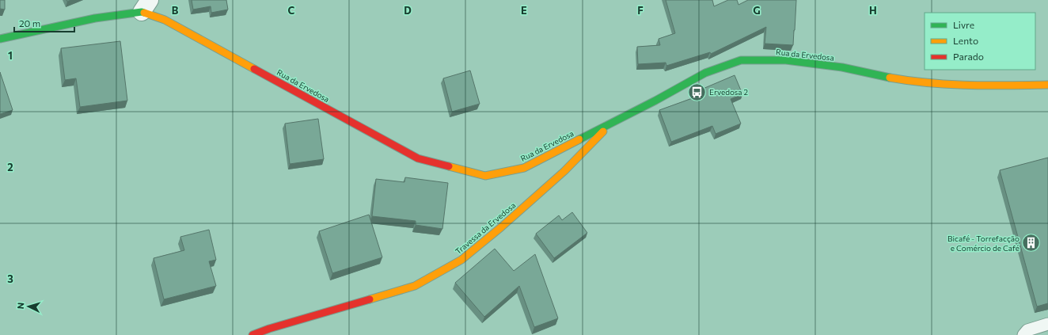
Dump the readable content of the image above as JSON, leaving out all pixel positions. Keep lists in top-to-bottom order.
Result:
{
  "streets": {
    "street": ["Rua da Ervedosa", "Travessa da Ervedosa"]
  },
  "crossings": [
    ["Rua da Ervedosa", "Travessa da Ervedosa"]
  ],
  "places": {
    "bus stop": ["Ervedosa 2"],
    "building": ["Bicafé - Torrefacção e Comércio de Café"]
  },
  "legend": ["Livre", "Lento", "Parado"],
  "scale_bar": "20 m",
  "north": "left",
  "grid": {
    "columns": [
      "B",
      "C",
      "D",
      "E",
      "F",
      "G",
      "H"
    ],
    "rows": ["1", "2", "3"]
  }
}
